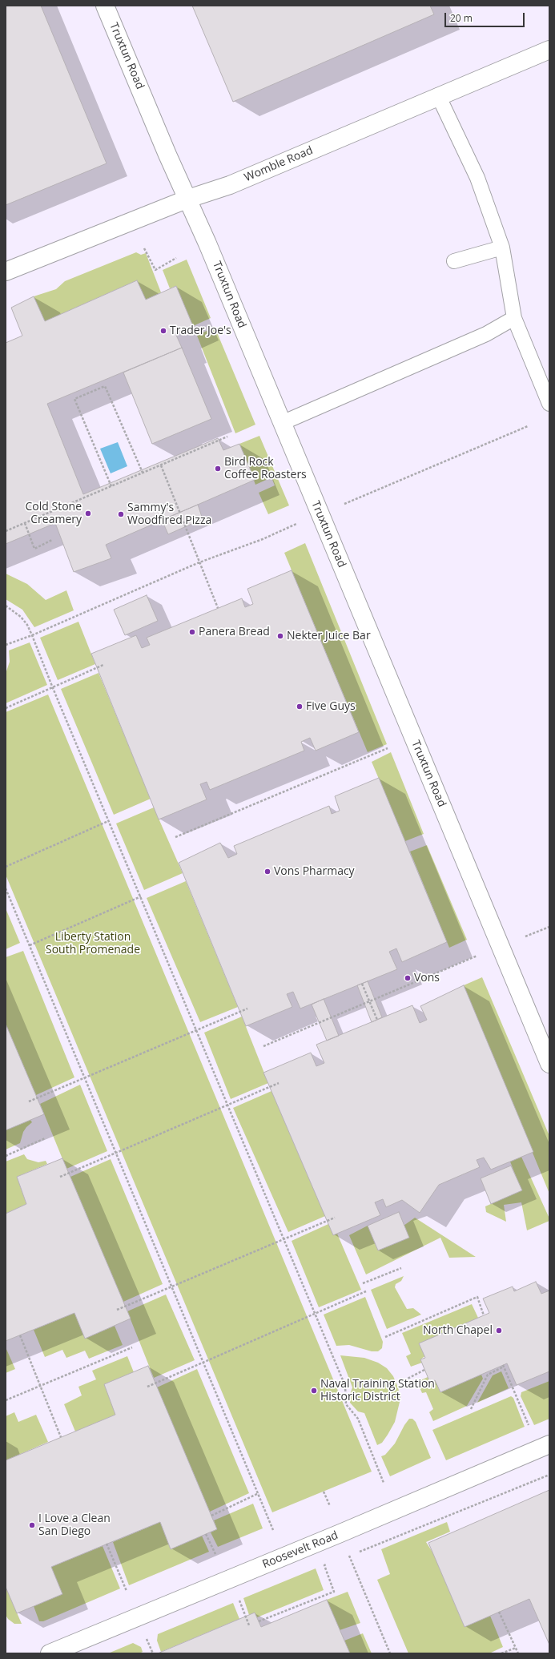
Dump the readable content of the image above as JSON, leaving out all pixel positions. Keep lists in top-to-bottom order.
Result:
{
  "streets": {
    "street": ["Truxtun Road", "Womble Road", "Roosevelt Road"]
  },
  "crossings": [
    ["Truxtun Road", "Womble Road"]
  ],
  "parks": ["Liberty Station South Promenade"],
  "places": [
    "Trader Joe's",
    "Bird Rock Coffee Roasters",
    "Cold Stone Creamery",
    "Sammy's Woodfired Pizza",
    "Panera Bread",
    "Nekter Juice Bar",
    "Five Guys",
    "Vons Pharmacy",
    "Vons",
    "North Chapel",
    "Naval Training Station Historic District",
    "I Love a Clean San Diego"
  ],
  "scale_bar": "20 m"
}
